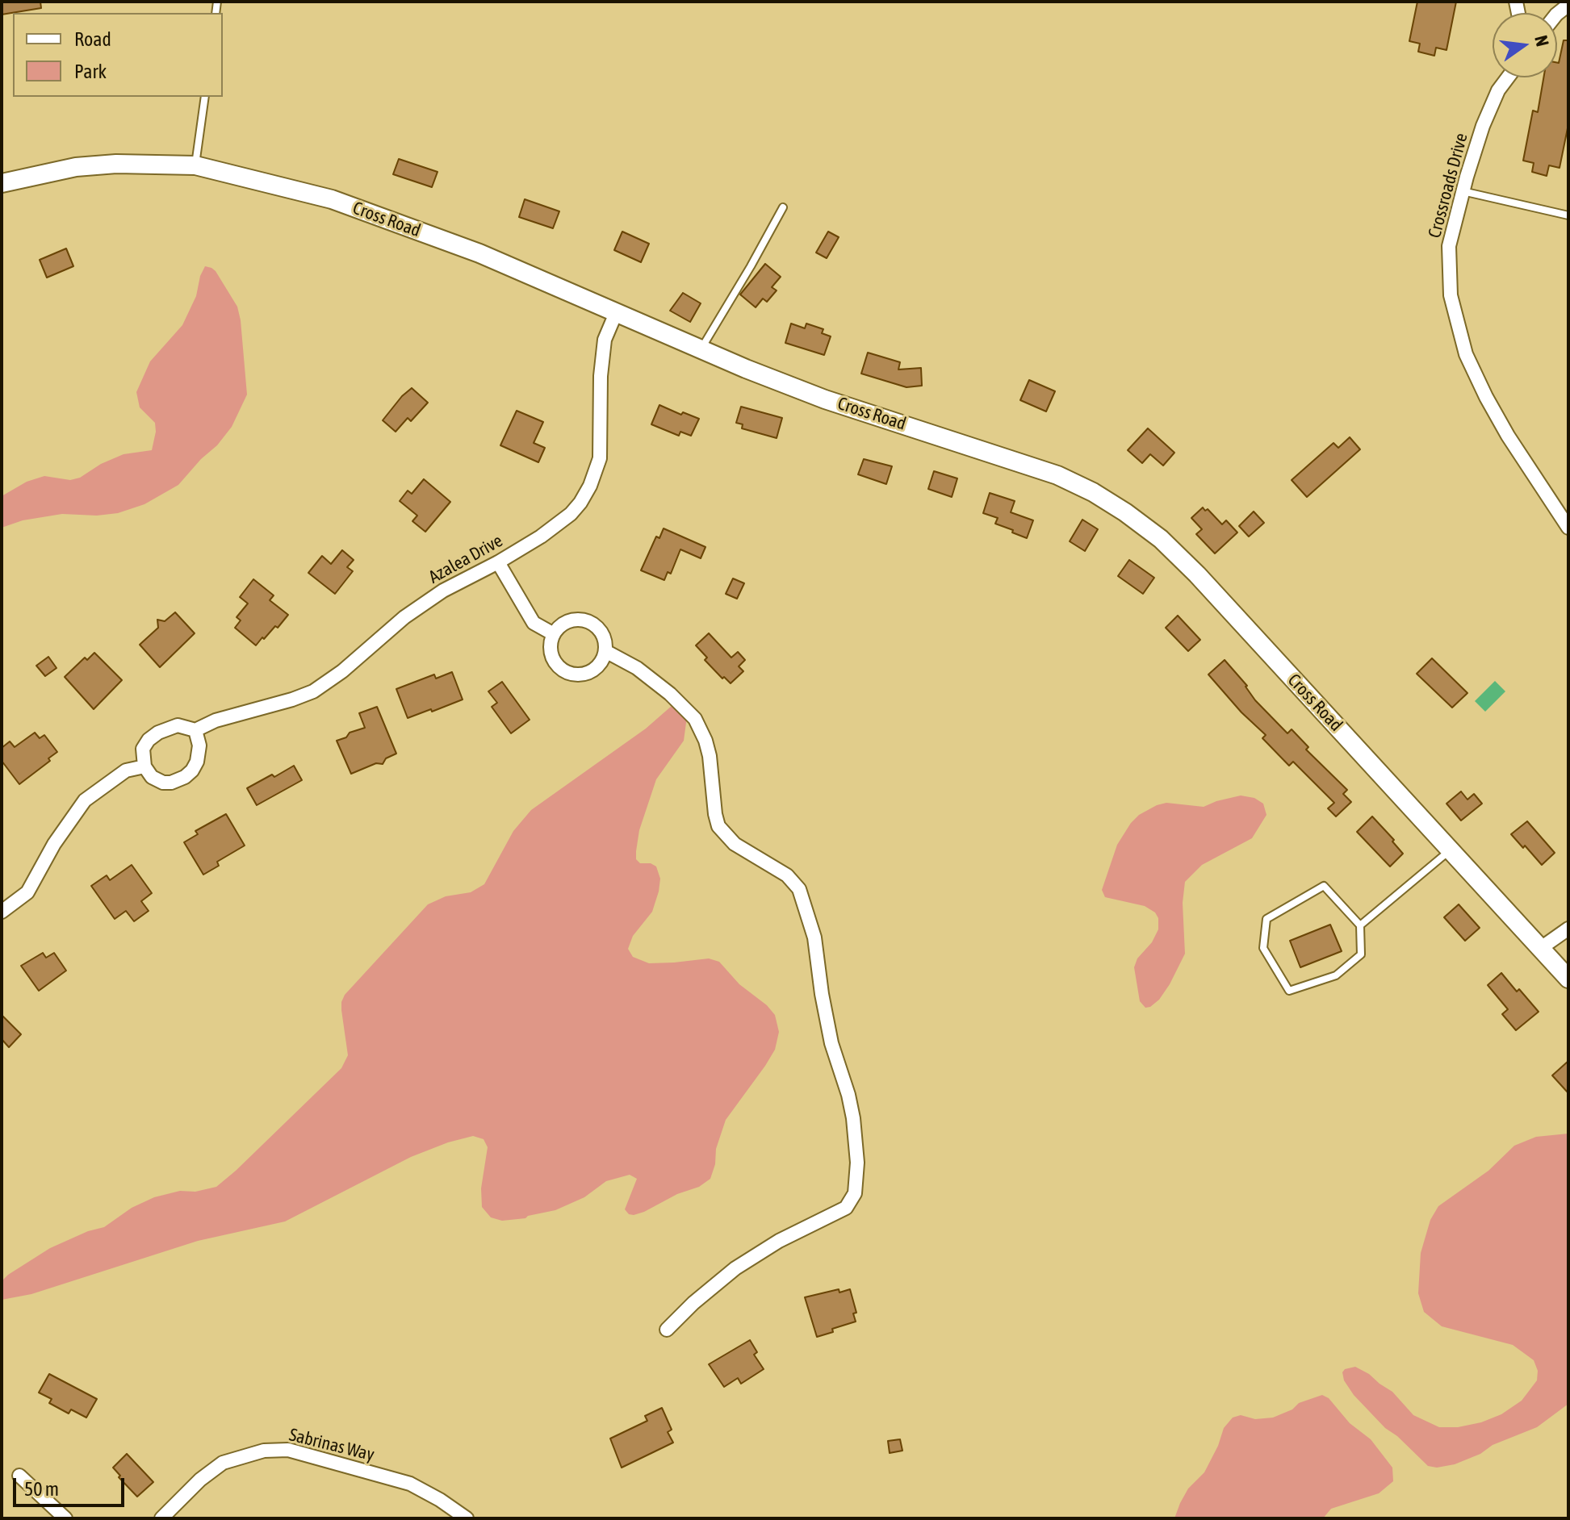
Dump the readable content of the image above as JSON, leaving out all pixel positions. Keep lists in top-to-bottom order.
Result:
{
  "streets": {
    "street": [
      "Crossroads Drive",
      "Cross Road",
      "Azalea Drive",
      "Sabrinas Way"
    ]
  },
  "crossings": [
    ["Cross Road", "Azalea Drive"]
  ],
  "legend": ["Road", "Park"],
  "scale_bar": "50 m",
  "north": "right"
}
